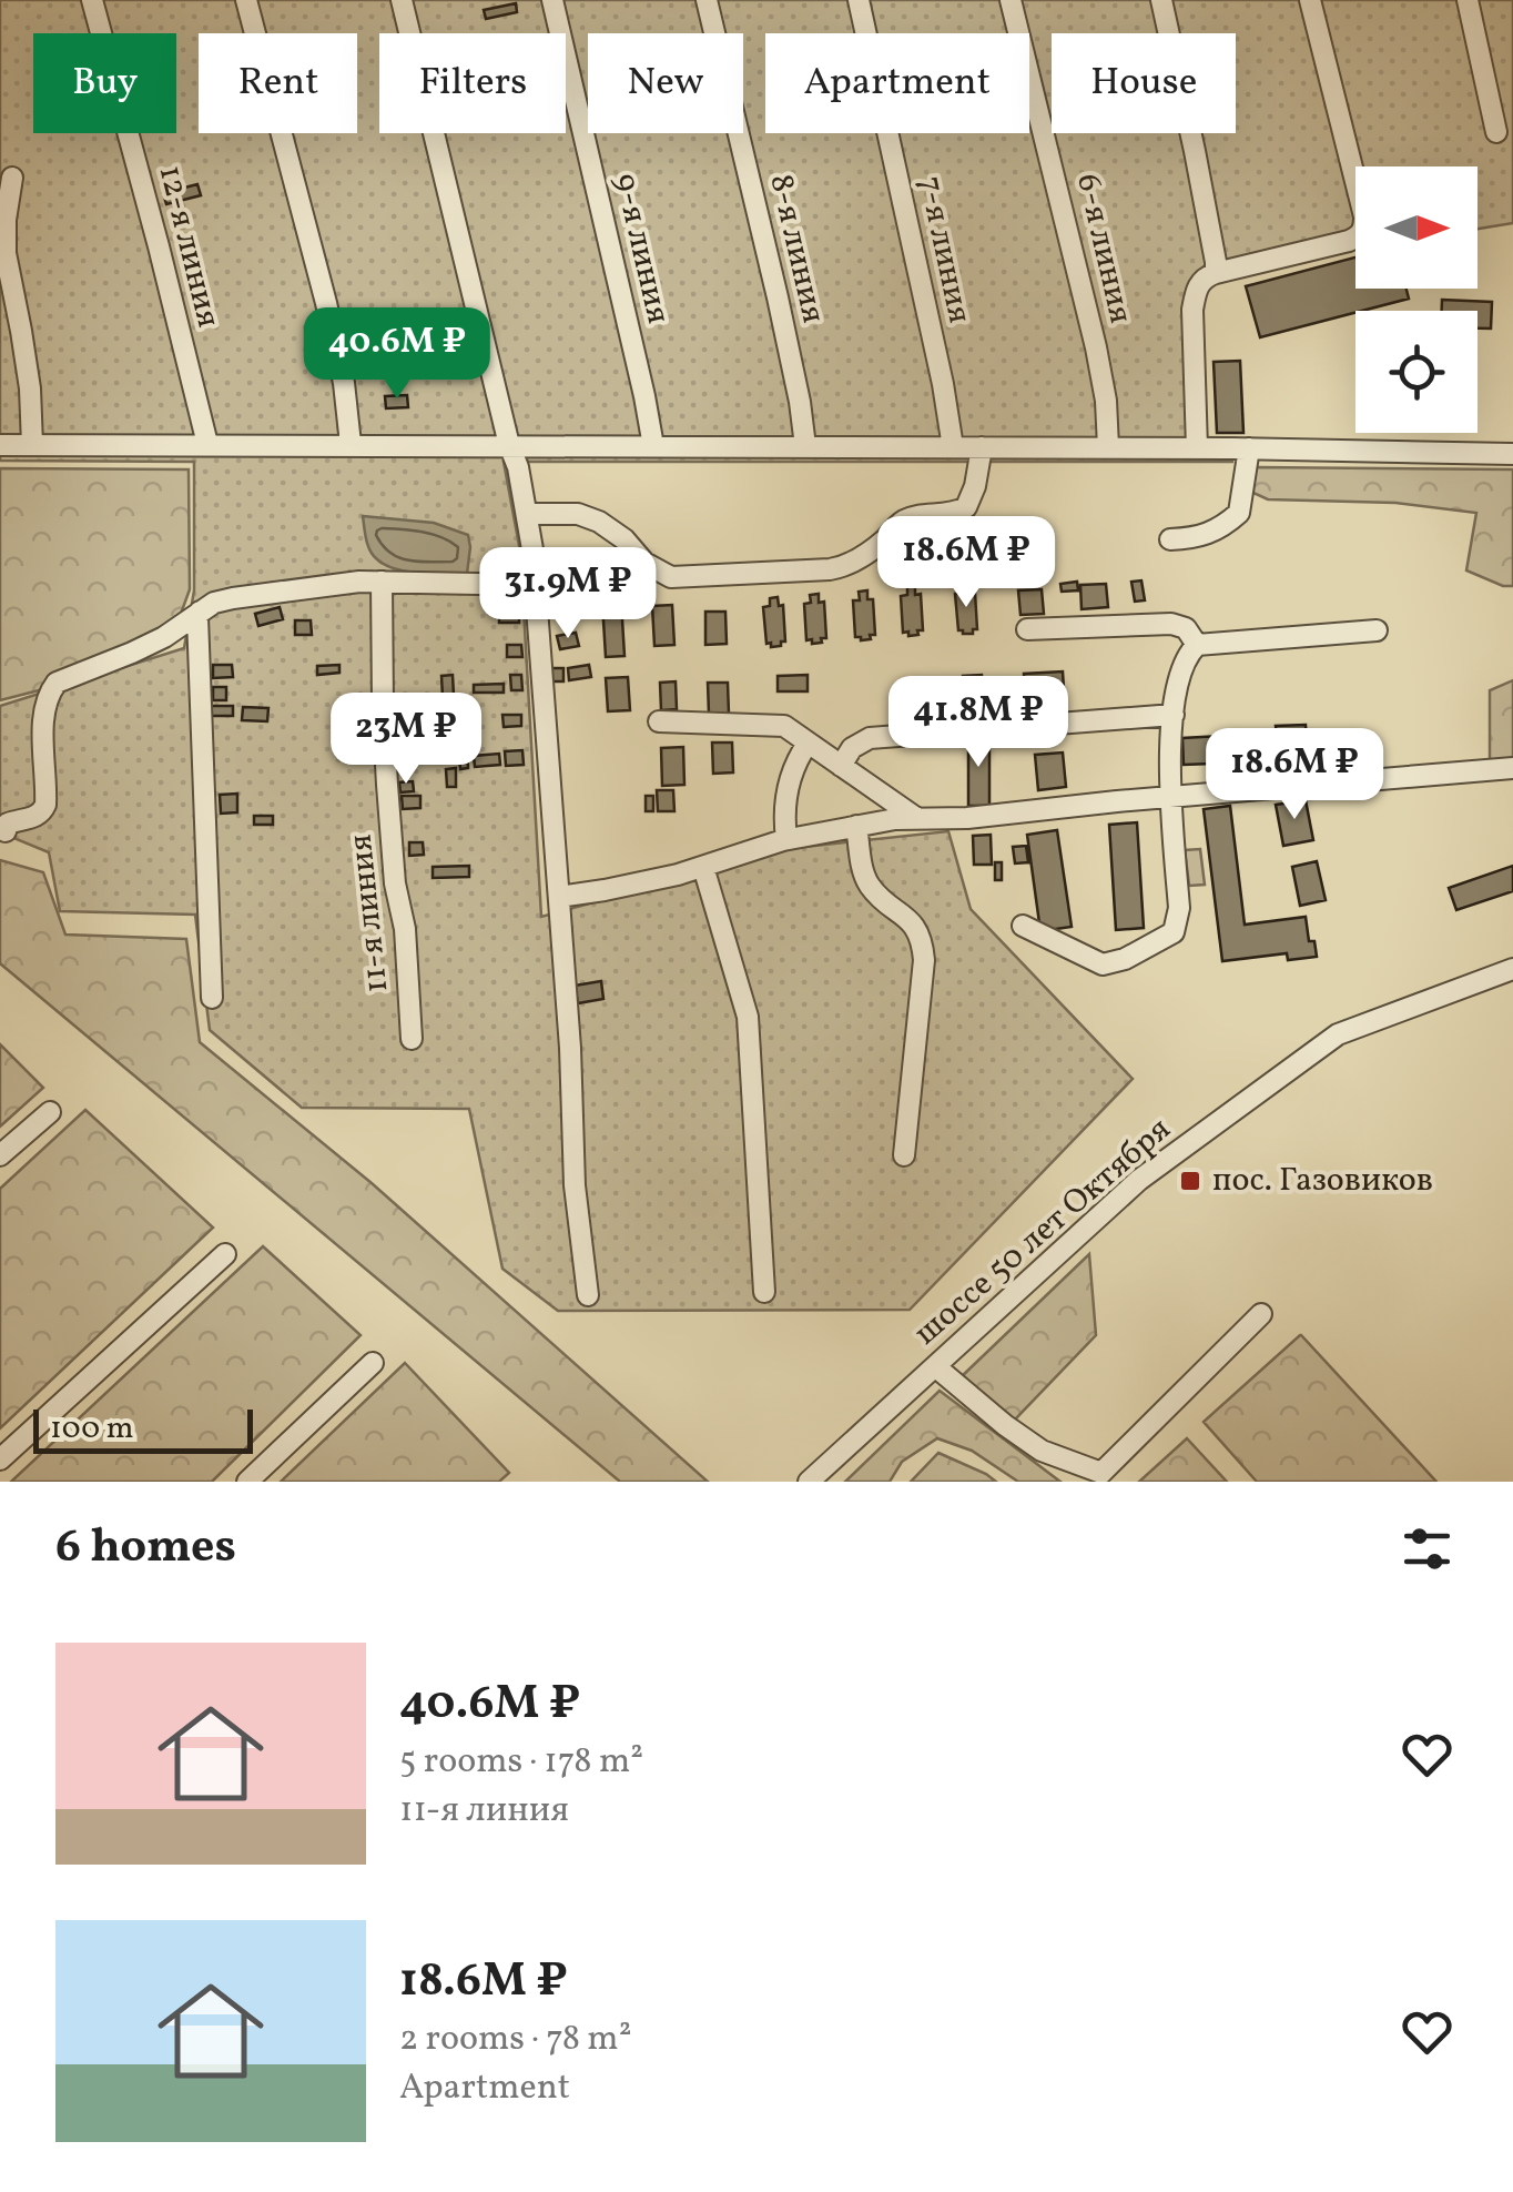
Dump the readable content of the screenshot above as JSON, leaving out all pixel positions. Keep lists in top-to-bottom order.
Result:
{
  "streets": {
    "street": [
      "12-я линия",
      "9-я линия",
      "8-я линия",
      "6-я линия",
      "7-я линия",
      "11-я линия",
      "шоссе 50 лет Октября"
    ]
  },
  "places": {
    "transit": ["пос. Газовиков"]
  },
  "scale_bar": "100 m",
  "north": "right",
  "page": {
    "chip": [
      "Buy",
      "Rent",
      "Filters",
      "New",
      "Apartment",
      "House"
    ],
    "price": [
      "40.6M ₽",
      "18.6M ₽",
      "31.9M ₽",
      "41.8M ₽",
      "23M ₽",
      "18.6M ₽"
    ],
    "scale": "100 m",
    "heading": "6 homes",
    "list": [
      {
        "name": "40.6M ₽",
        "note": "5 rooms · 178 m² · 11-я линия"
      },
      {
        "name": "18.6M ₽",
        "note": "2 rooms · 78 m² · Apartment"
      }
    ]
  }
}
